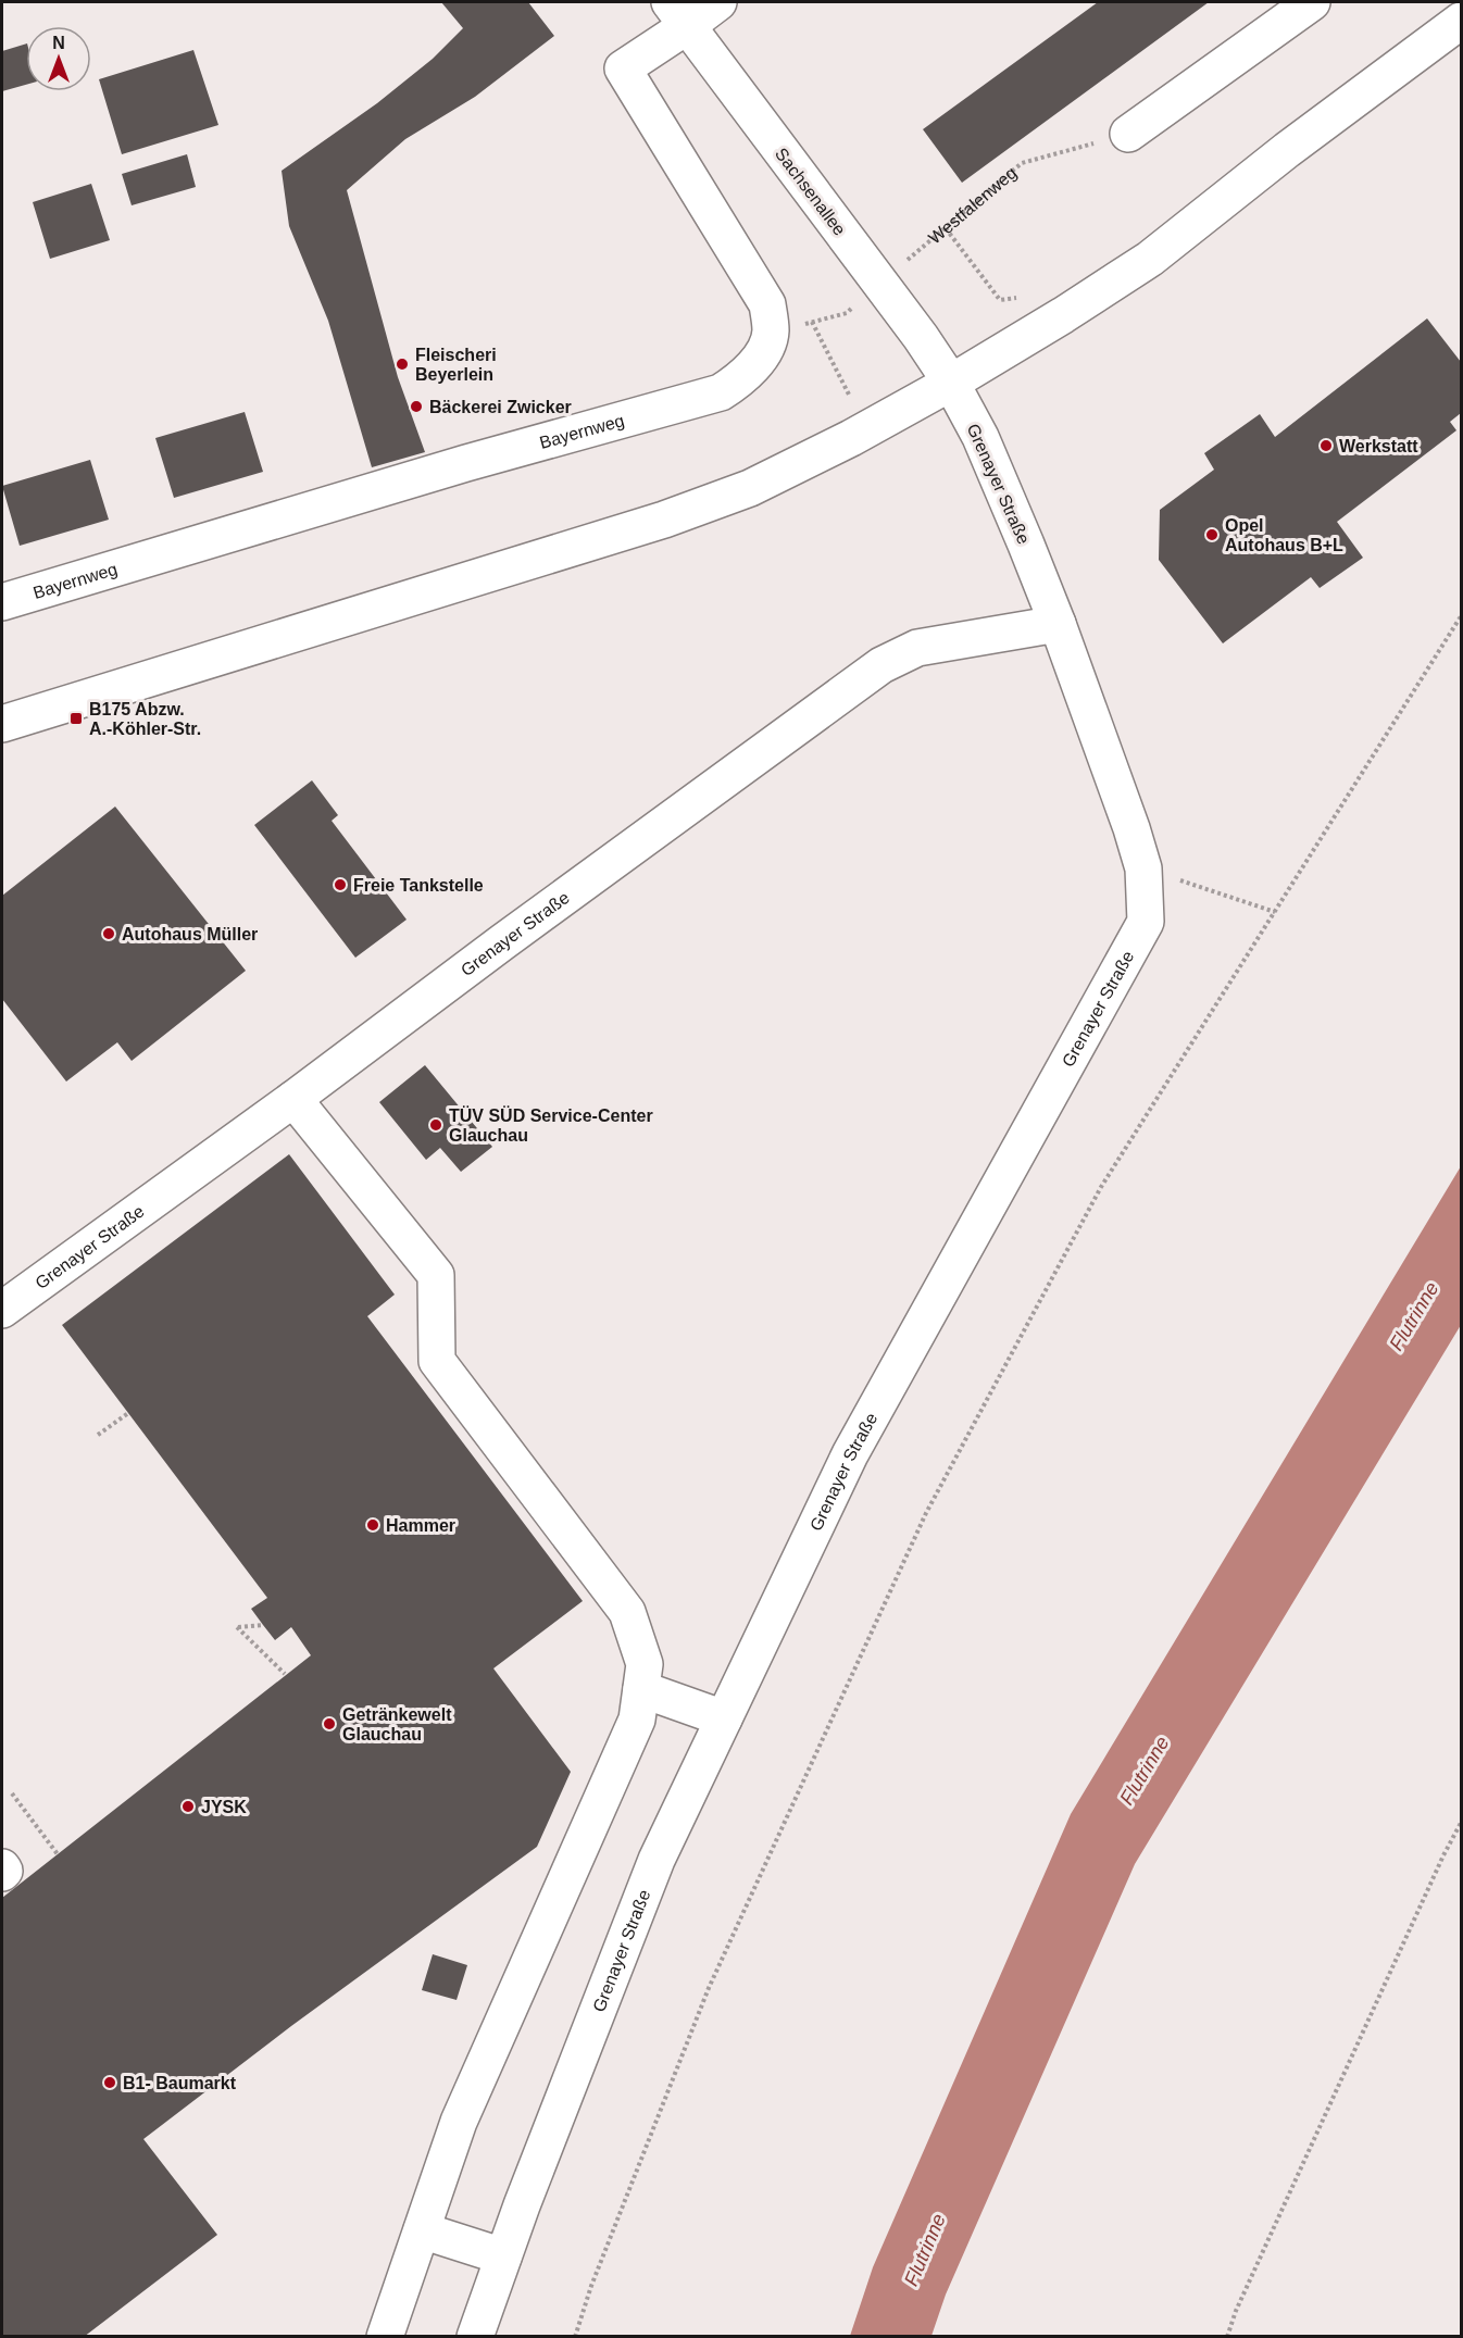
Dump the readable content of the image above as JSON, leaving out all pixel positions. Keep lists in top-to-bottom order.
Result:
{
  "streets": {
    "street": ["Sachsenallee", "Bayernweg", "Grenayer Straße"],
    "path": ["Westfalenweg"]
  },
  "crossings": [
    ["Sachsenallee", "Westfalenweg"],
    ["Sachsenallee", "Grenayer Straße"],
    ["Westfalenweg", "Bayernweg"]
  ],
  "water": ["Flutrinne"],
  "places": {
    "other": [
      "Fleischeri Beyerlein",
      "Bäckerei Zwicker",
      "Werkstatt",
      "Opel Autohaus B+L",
      "Freie Tankstelle",
      "Autohaus Müller",
      "TÜV SÜD Service-Center Glauchau",
      "Hammer",
      "Getränkewelt Glauchau",
      "JYSK",
      "B1- Baumarkt"
    ],
    "transit": ["B175 Abzw. A.-Köhler-Str."]
  },
  "north": "top"
}
